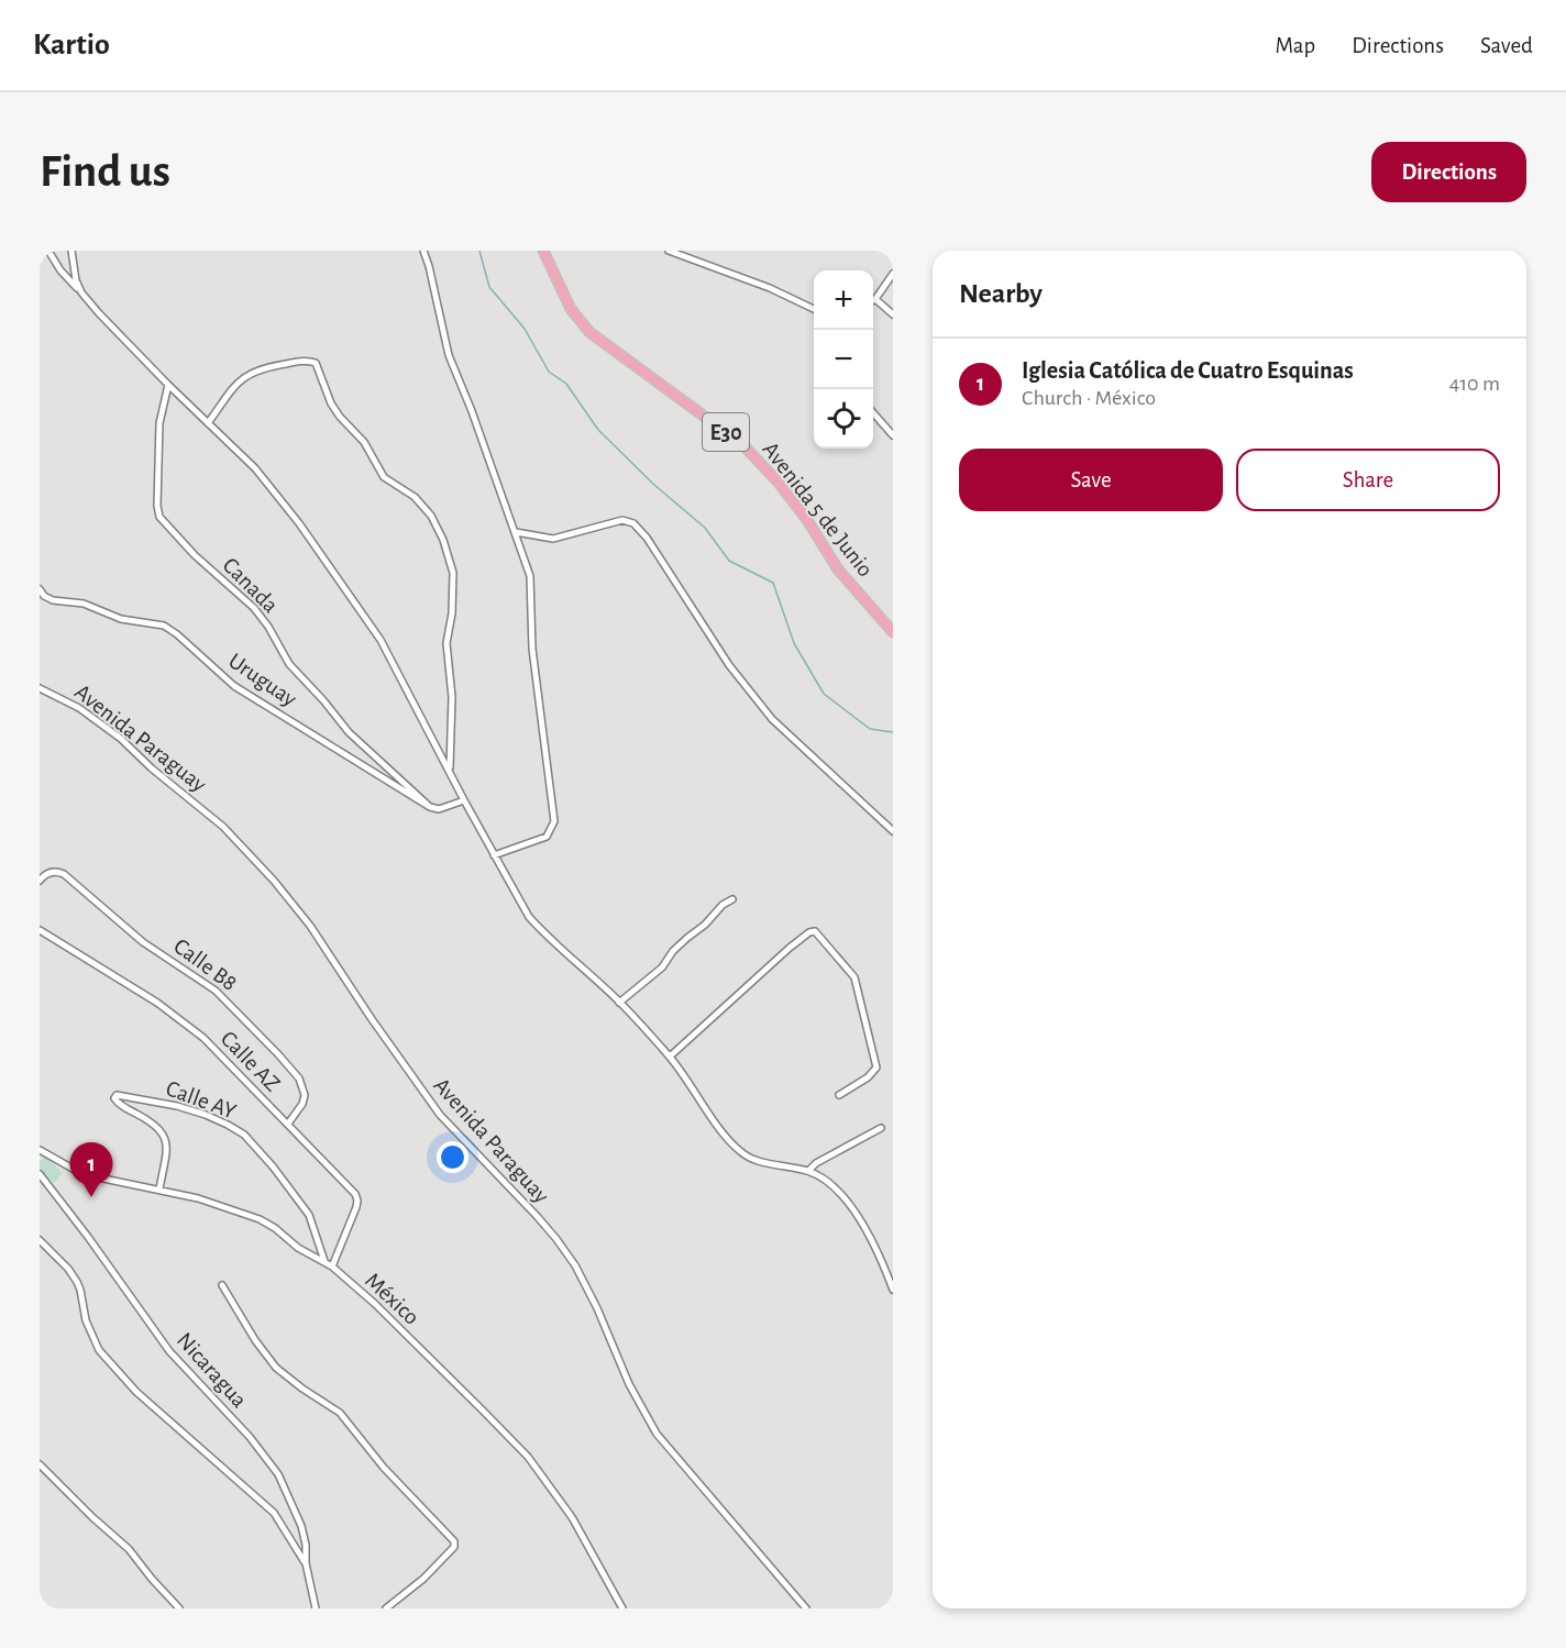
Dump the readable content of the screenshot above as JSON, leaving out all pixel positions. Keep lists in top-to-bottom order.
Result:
{
  "streets": {
    "main road": ["E30", "Avenida 5 de Junio"],
    "street": [
      "Canada",
      "Uruguay",
      "Avenida Paraguay",
      "Calle B8",
      "Calle AZ",
      "Calle AY",
      "México",
      "Nicaragua"
    ]
  },
  "crossings": [
    ["Canada", "Uruguay"],
    ["Calle B8", "Calle AZ"],
    ["Calle AZ", "México"],
    ["Calle AY", "México"]
  ],
  "page": {
    "header": "Kartio",
    "nav": ["Map", "Directions", "Saved"],
    "buttons": [
      "Directions",
      ["Save", "Share"]
    ],
    "title": "Find us",
    "heading": "Nearby",
    "map_buttons": ["+", "−"],
    "list": [
      {
        "mark": "1",
        "name": "Iglesia Católica de Cuatro Esquinas",
        "note": "Church · México",
        "value": "410 m"
      }
    ],
    "pins": "1"
  }
}
